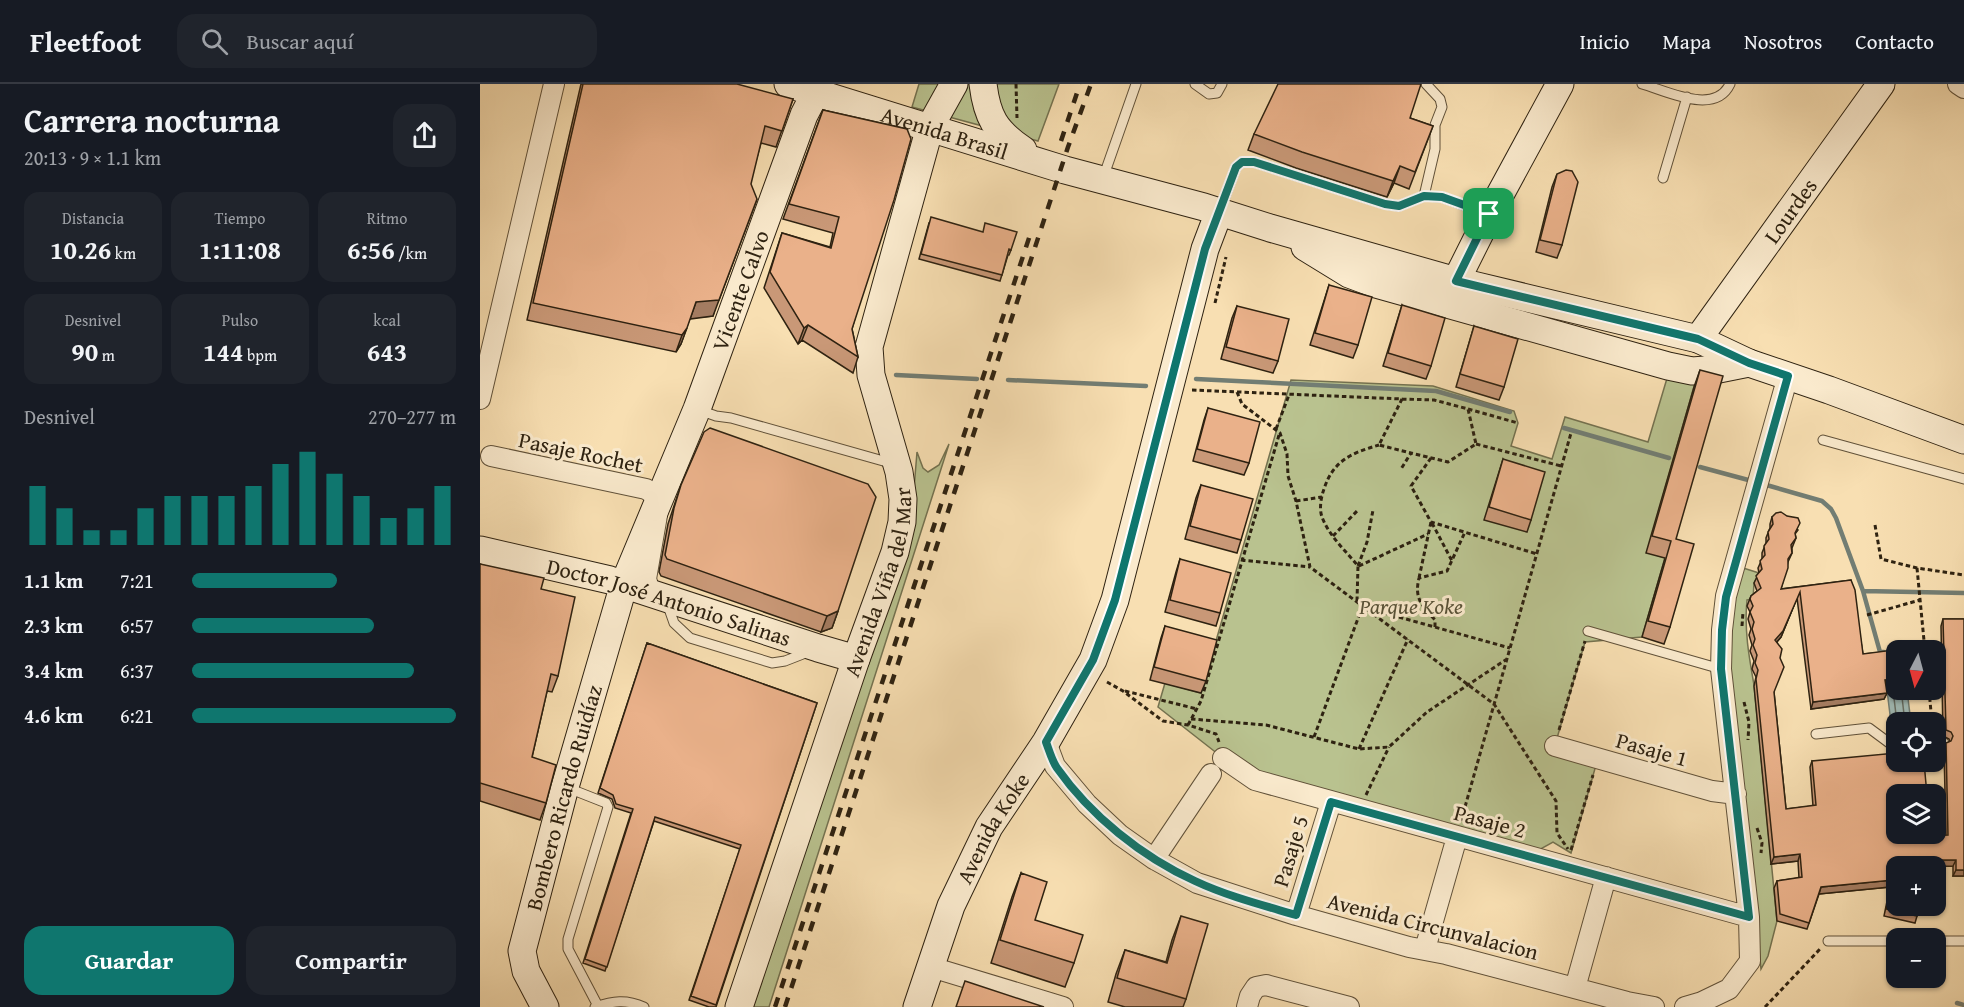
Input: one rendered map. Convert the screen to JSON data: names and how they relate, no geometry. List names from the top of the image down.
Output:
{
  "streets": {
    "street": [
      "Avenida Brasil",
      "Lourdes",
      "Vicente Calvo",
      "Pasaje Rochet",
      "Avenida Viña del Mar",
      "Doctor José Antonio Salinas",
      "Pasaje 1",
      "Bombero Ricardo Ruidíaz",
      "Pasaje 2",
      "Avenida Koke",
      "Pasaje 5",
      "Avenida Circunvalacion"
    ]
  },
  "crossings": [
    ["Avenida Brasil", "Vicente Calvo"],
    ["Avenida Brasil", "Avenida Viña del Mar"],
    ["Vicente Calvo", "Pasaje Rochet"],
    ["Vicente Calvo", "Doctor José Antonio Salinas"],
    ["Vicente Calvo", "Bombero Ricardo Ruidíaz"],
    ["Avenida Viña del Mar", "Doctor José Antonio Salinas"],
    ["Doctor José Antonio Salinas", "Bombero Ricardo Ruidíaz"],
    ["Pasaje 2", "Pasaje 5"],
    ["Avenida Koke", "Avenida Circunvalacion"],
    ["Pasaje 5", "Avenida Circunvalacion"]
  ],
  "parks": ["Parque Koke"],
  "north": "bottom",
  "page": {
    "header": "Fleetfoot",
    "search": "Buscar aquí",
    "nav": [
      "Inicio",
      "Mapa",
      "Nosotros",
      "Contacto"
    ],
    "heading": ["Carrera nocturna", "20:13 · 9 × 1.1 km"],
    "stats": [
      ["Distancia", "10.26 km"],
      ["Tiempo", "1:11:08"],
      ["Ritmo", "6:56 /km"],
      ["Desnivel", "90 m"],
      ["Pulso", "144 bpm"],
      ["kcal", "643"]
    ],
    "chart": ["Desnivel", "270–277 m"],
    "list": [
      {
        "name": "1.1 km",
        "note": "7:21"
      },
      {
        "name": "2.3 km",
        "note": "6:57"
      },
      {
        "name": "3.4 km",
        "note": "6:37"
      },
      {
        "name": "4.6 km",
        "note": "6:21"
      }
    ],
    "map_buttons": ["+", "−"],
    "buttons": ["Guardar", "Compartir"]
  }
}
